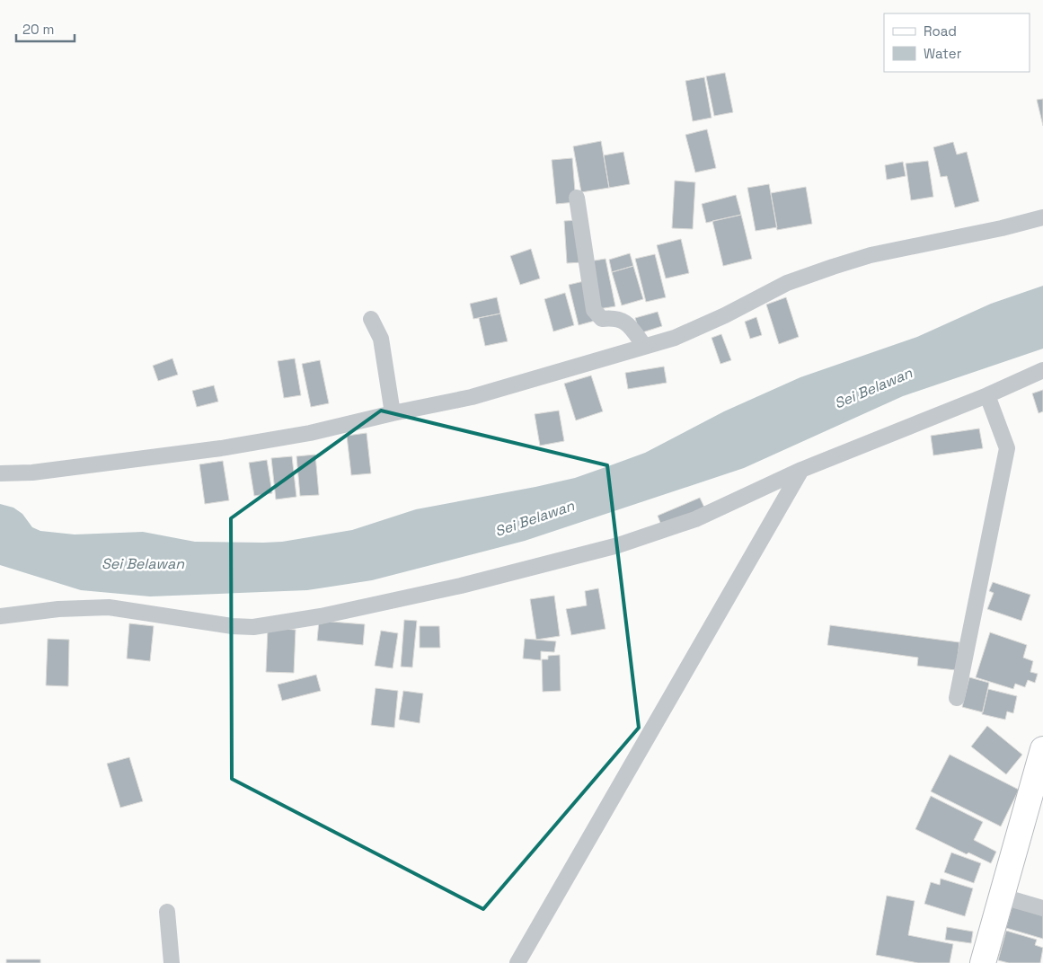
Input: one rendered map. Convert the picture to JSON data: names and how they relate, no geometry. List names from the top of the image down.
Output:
{
  "water": ["Sei Belawan"],
  "legend": ["Road", "Water"],
  "scale_bar": "20 m"
}
